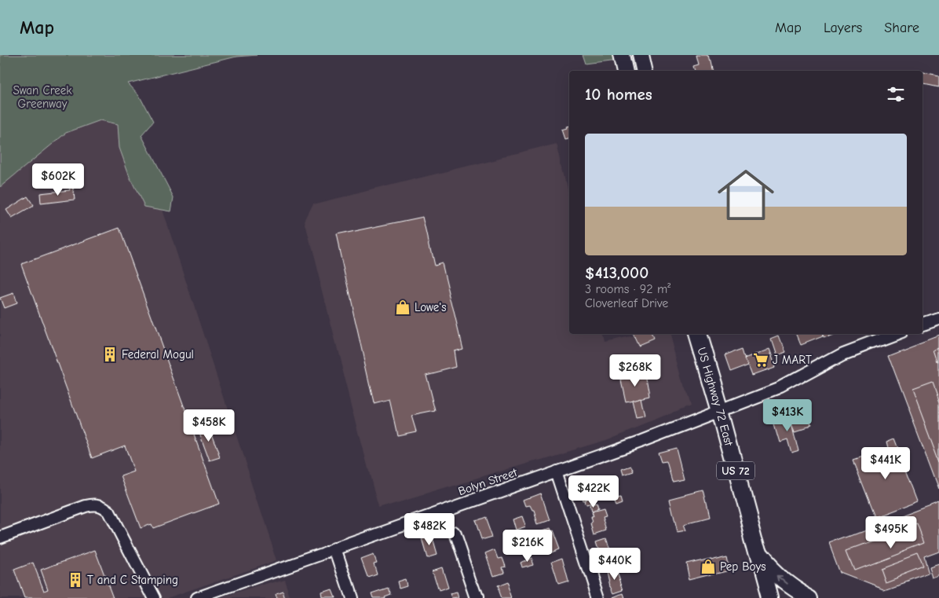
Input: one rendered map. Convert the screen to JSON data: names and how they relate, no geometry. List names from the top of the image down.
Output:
{
  "streets": {
    "highway": ["US Highway 72 East", "US 72"],
    "street": ["Bolyn Street"]
  },
  "crossings": [
    ["US Highway 72 East", "Bolyn Street"]
  ],
  "parks": ["Swan Creek Greenway"],
  "places": {
    "shop": ["Lowe's", "Pep Boys"],
    "building": ["Federal Mogul", "T and C Stamping"],
    "supermarket": ["J MART"]
  },
  "page": {
    "header": "Map",
    "nav": ["Map", "Layers", "Share"],
    "heading": "10 homes",
    "list": [
      {
        "name": "$413,000",
        "note": "3 rooms · 92 m² · Cloverleaf Drive"
      }
    ],
    "price": [
      "$602K",
      "$268K",
      "$413K",
      "$458K",
      "$441K",
      "$422K",
      "$482K",
      "$495K",
      "$216K",
      "$440K"
    ]
  }
}
